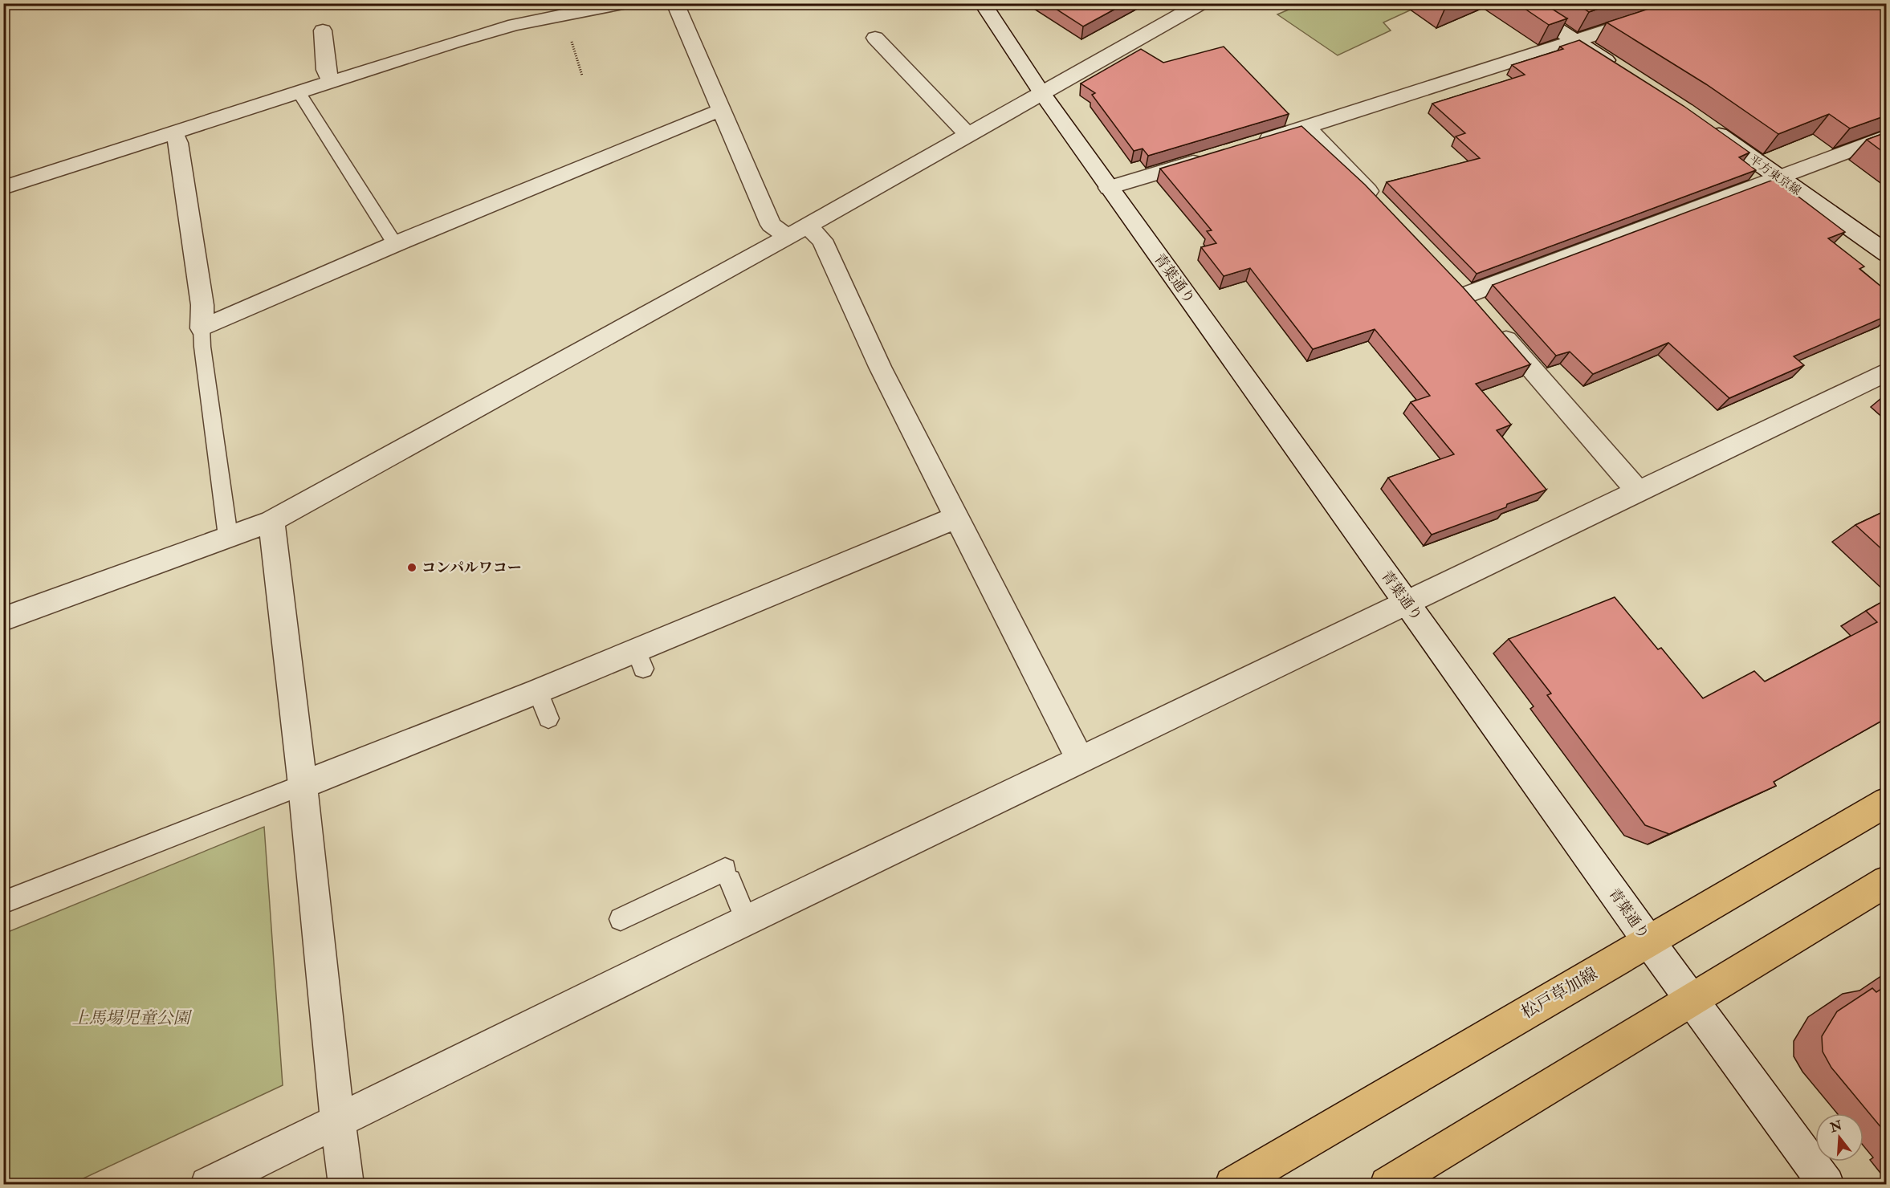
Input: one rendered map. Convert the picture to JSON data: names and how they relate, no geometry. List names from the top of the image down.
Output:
{
  "streets": {
    "main road": ["松戸草加線"],
    "street": ["平方東京線", "青葉通り"]
  },
  "crossings": [
    ["青葉通り", "松戸草加線"]
  ],
  "parks": ["上馬場児童公園"],
  "places": ["コンパルワコー"],
  "north": "top"
}
